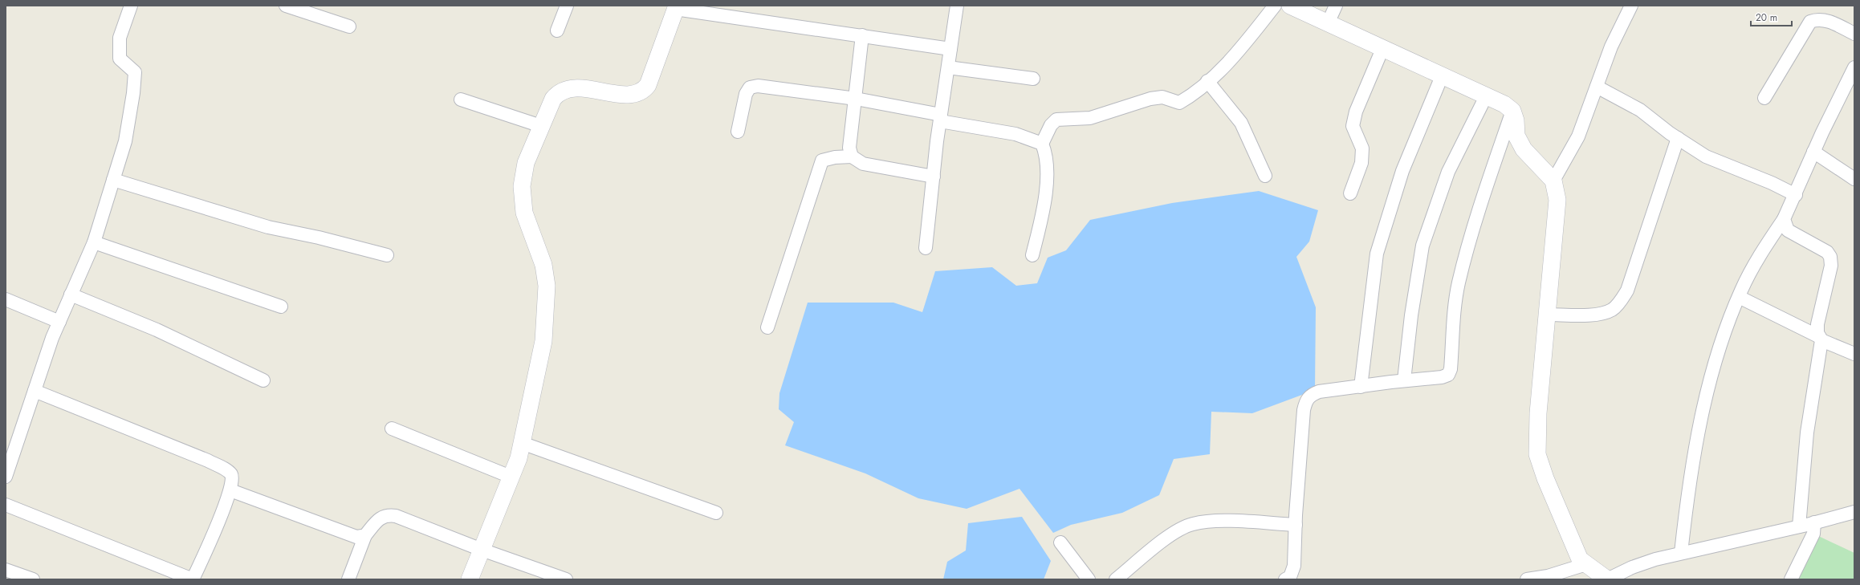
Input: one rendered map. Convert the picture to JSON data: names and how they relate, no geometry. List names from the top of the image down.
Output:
{
  "scale_bar": "20 m"
}
